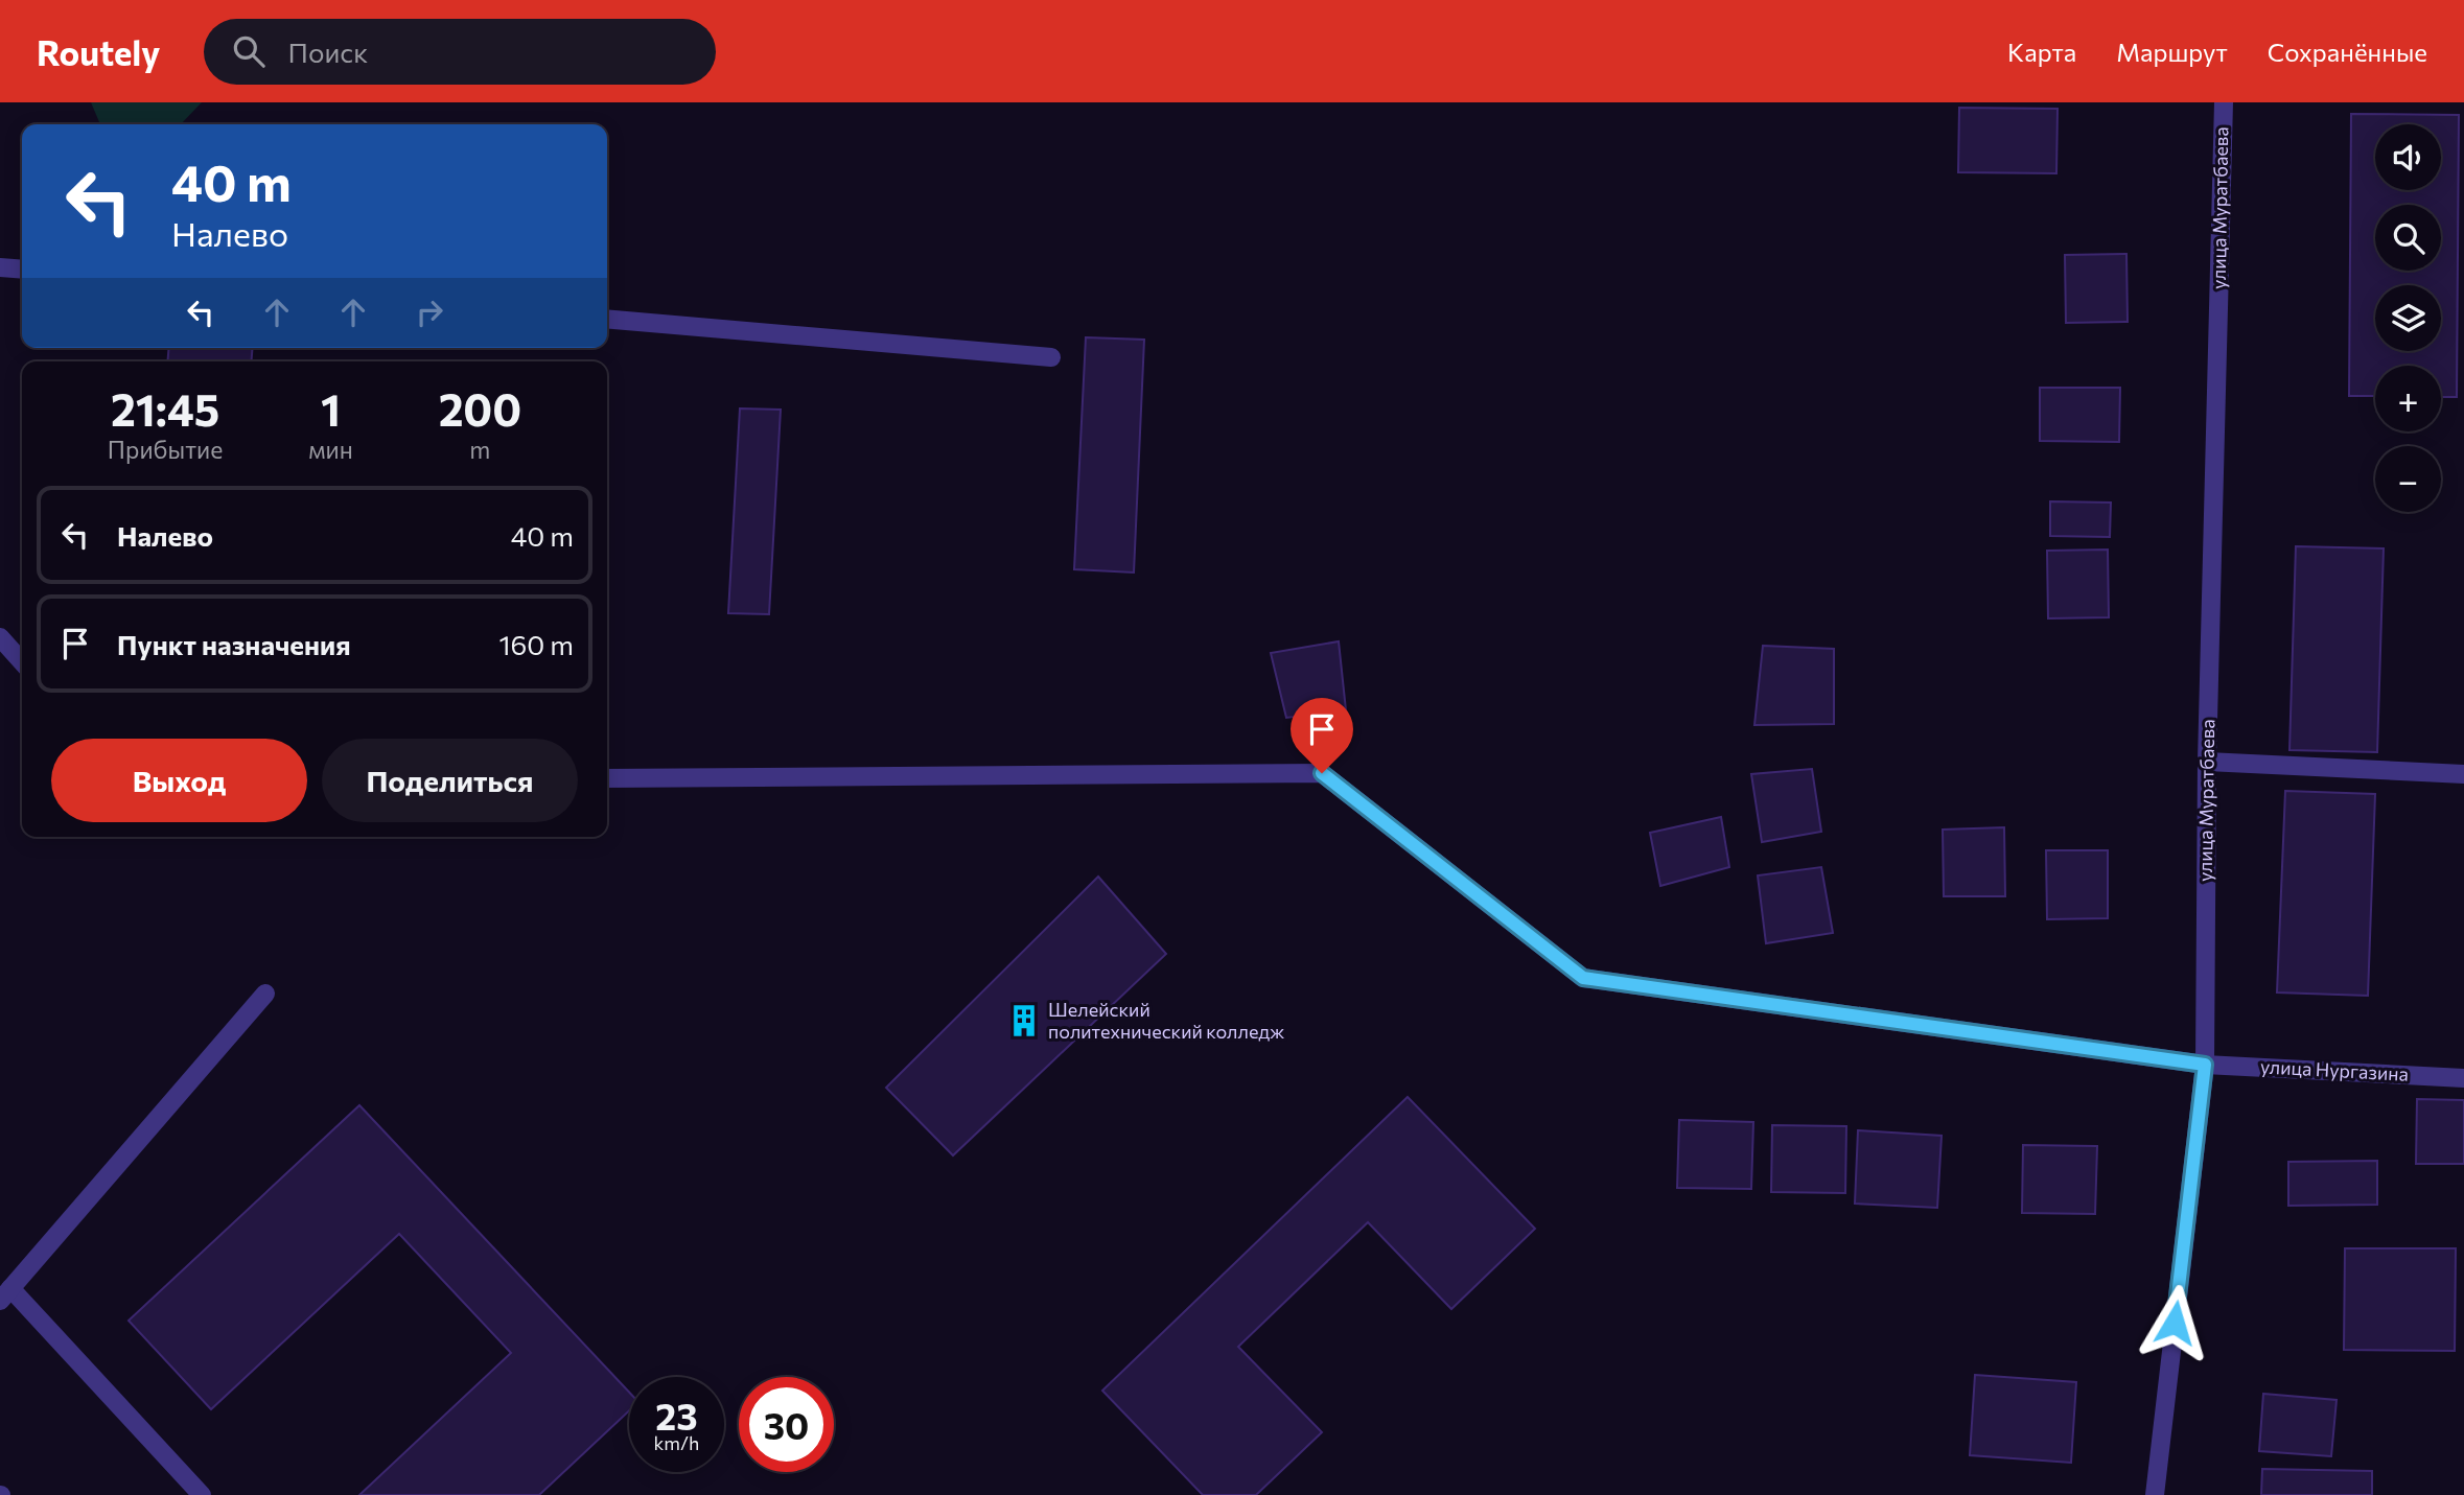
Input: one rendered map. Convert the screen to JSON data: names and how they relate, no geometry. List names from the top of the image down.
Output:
{
  "streets": {
    "street": ["улица Муратбаева", "улица Нургазина"]
  },
  "crossings": [
    ["улица Муратбаева", "улица Нургазина"]
  ],
  "places": {
    "building": ["Шелейский политехнический колледж"]
  },
  "page": {
    "header": "Routely",
    "search": "Поиск",
    "nav": ["Карта", "Маршрут", "Сохранённые"],
    "map_buttons": ["+", "−"],
    "turn": ["40 m", "Налево"],
    "eta": [
      "21:45",
      "Прибытие",
      "1",
      "мин",
      "200",
      "m"
    ],
    "list": [
      {
        "name": "Налево",
        "value": "40 m"
      },
      {
        "name": "Пункт назначения",
        "value": "160 m"
      }
    ],
    "buttons": ["Выход", "Поделиться"],
    "speed": "23 km/h",
    "limit": "30"
  }
}
